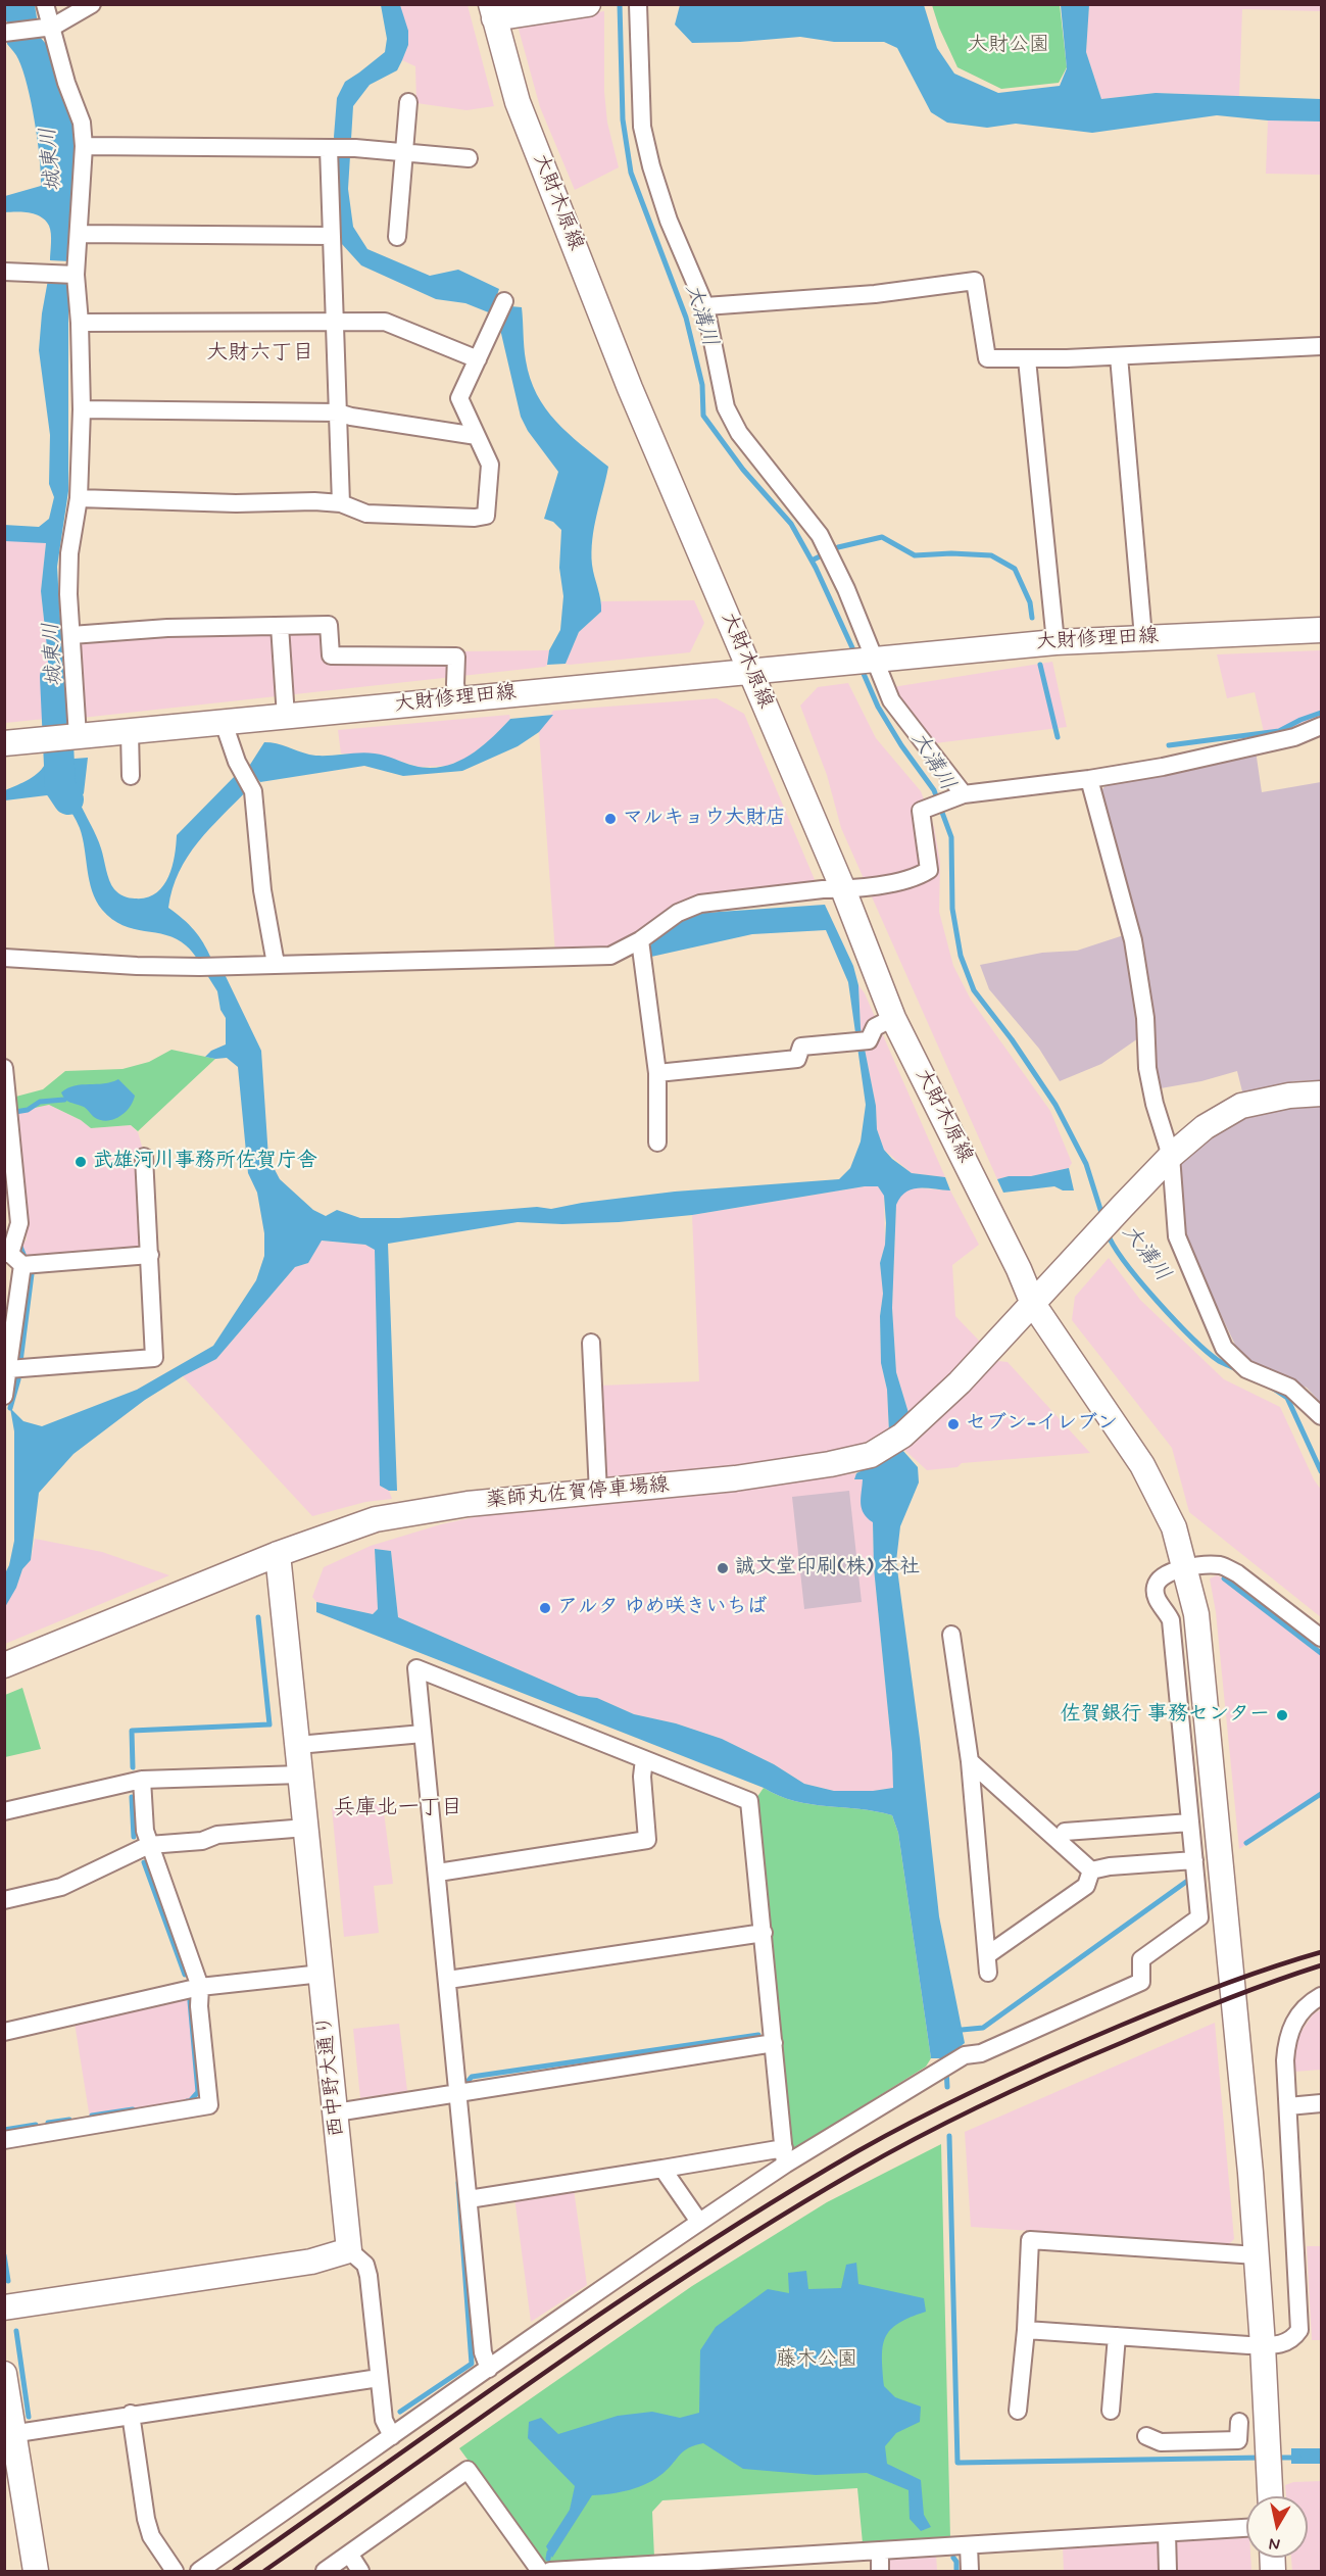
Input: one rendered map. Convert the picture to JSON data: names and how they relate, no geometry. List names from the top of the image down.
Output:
{
  "streets": {
    "street": [
      "大財木原線",
      "大財修理田線",
      "薬師丸佐賀停車場線",
      "西中野大通り"
    ]
  },
  "crossings": [
    ["大財木原線", "大財修理田線"],
    ["大財木原線", "薬師丸佐賀停車場線"],
    ["薬師丸佐賀停車場線", "西中野大通り"]
  ],
  "districts": ["大財六丁目", "兵庫北一丁目"],
  "water": ["城東川", "大溝川"],
  "parks": ["大財公園", "藤木公園"],
  "places": [
    "マルキョウ大財店",
    "武雄河川事務所佐賀庁舎",
    "セブン-イレブン",
    "誠文堂印刷(株) 本社",
    "アルタ ゆめ咲きいちば",
    "佐賀銀行 事務センター"
  ],
  "north": "bottom"
}
